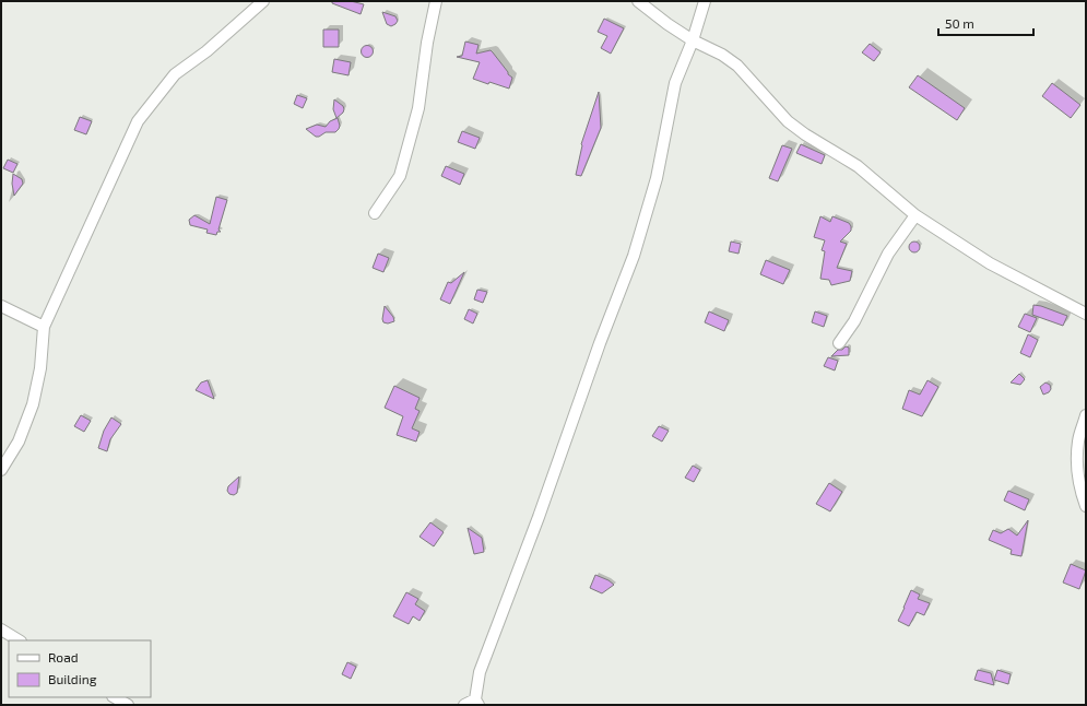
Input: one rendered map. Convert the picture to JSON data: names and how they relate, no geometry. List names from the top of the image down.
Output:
{
  "legend": ["Road", "Building"],
  "scale_bar": "50 m"
}
